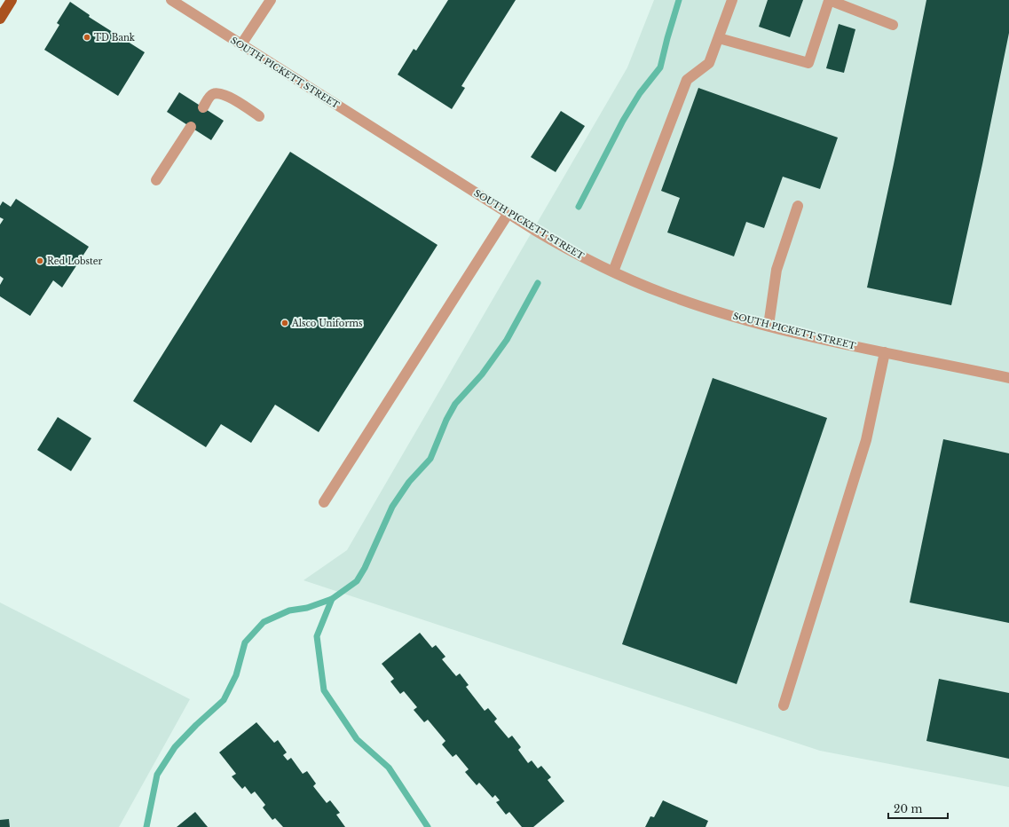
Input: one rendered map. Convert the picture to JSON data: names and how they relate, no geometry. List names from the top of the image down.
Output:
{
  "streets": {
    "street": ["SOUTH PICKETT STREET"]
  },
  "places": ["TD Bank", "Red Lobster", "Alsco Uniforms"],
  "scale_bar": "20 m"
}
